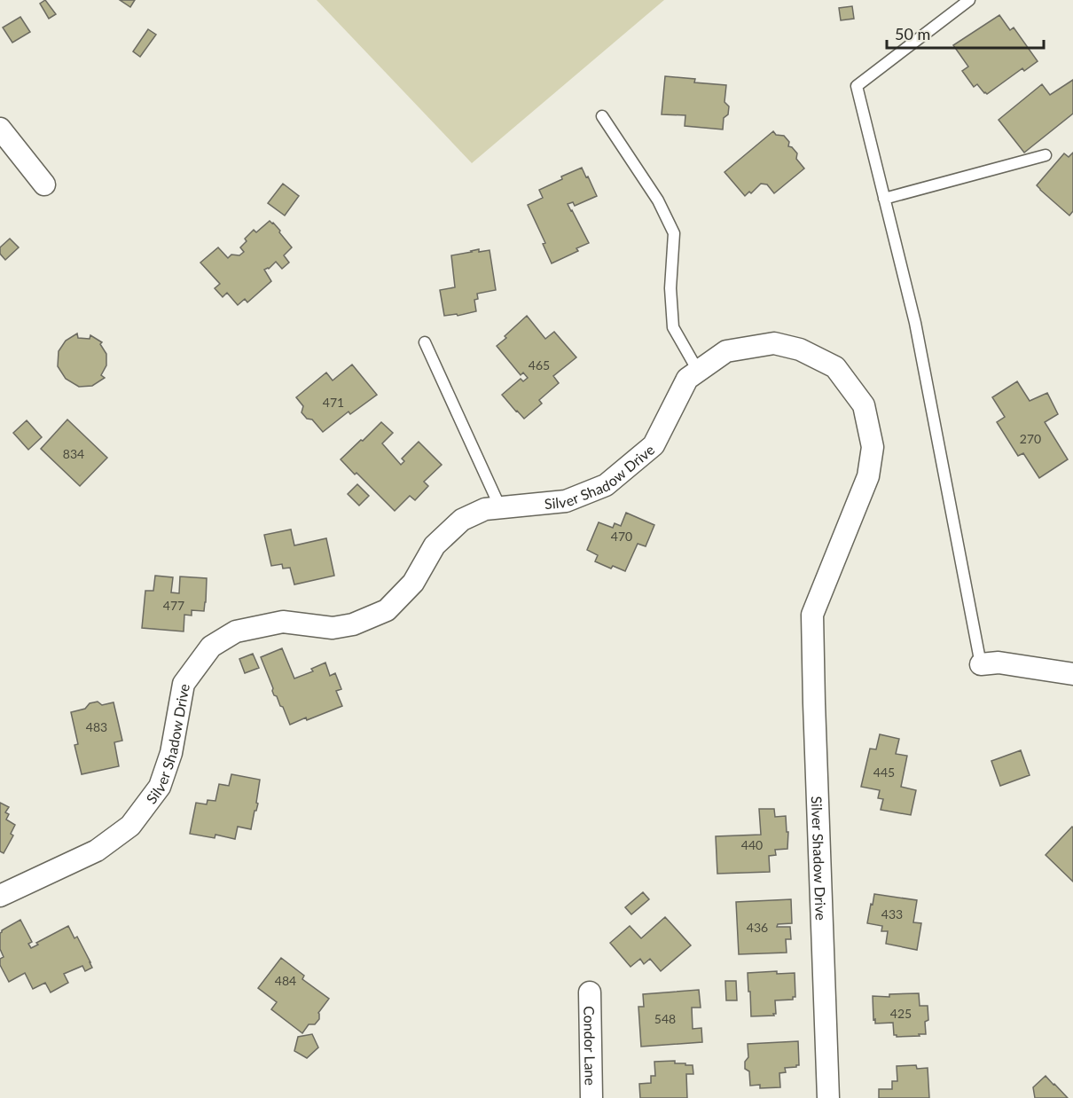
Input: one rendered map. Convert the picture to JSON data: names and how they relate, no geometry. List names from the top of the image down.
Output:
{
  "streets": {
    "street": ["Silver Shadow Drive", "Condor Lane"]
  },
  "house_numbers": [
    "465",
    "471",
    "270",
    "834",
    "470",
    "477",
    "483",
    "445",
    "440",
    "433",
    "436",
    "484",
    "425",
    "548"
  ],
  "scale_bar": "50 m"
}
